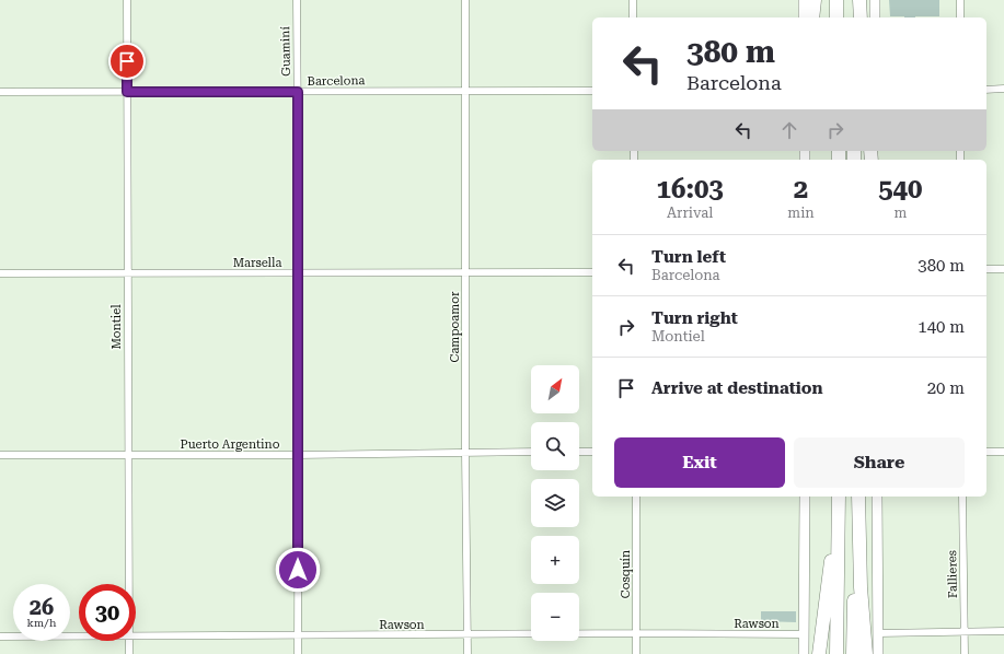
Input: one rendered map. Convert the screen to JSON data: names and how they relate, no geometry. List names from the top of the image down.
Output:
{
  "streets": {
    "street": [
      "Guaminí",
      "Barcelona",
      "Marsella",
      "Montiel",
      "Campoamor",
      "Puerto Argentino",
      "Cosquín",
      "Fallieres",
      "Rawson"
    ]
  },
  "crossings": [
    ["Guaminí", "Barcelona"],
    ["Guaminí", "Marsella"],
    ["Guaminí", "Puerto Argentino"],
    ["Guaminí", "Rawson"],
    ["Barcelona", "Montiel"],
    ["Barcelona", "Campoamor"],
    ["Marsella", "Montiel"],
    ["Marsella", "Campoamor"],
    ["Montiel", "Puerto Argentino"],
    ["Campoamor", "Puerto Argentino"],
    ["Campoamor", "Rawson"],
    ["Cosquín", "Rawson"]
  ],
  "north": "top right",
  "page": {
    "turn": ["380 m", "Barcelona"],
    "eta": [
      "16:03",
      "Arrival",
      "2",
      "min",
      "540",
      "m"
    ],
    "list": [
      {
        "name": "Turn left",
        "note": "Barcelona",
        "value": "380 m"
      },
      {
        "name": "Turn right",
        "note": "Montiel",
        "value": "140 m"
      },
      {
        "name": "Arrive at destination",
        "value": "20 m"
      }
    ],
    "map_buttons": ["+", "−"],
    "buttons": ["Exit", "Share"],
    "speed": "26 km/h",
    "limit": "30"
  }
}
